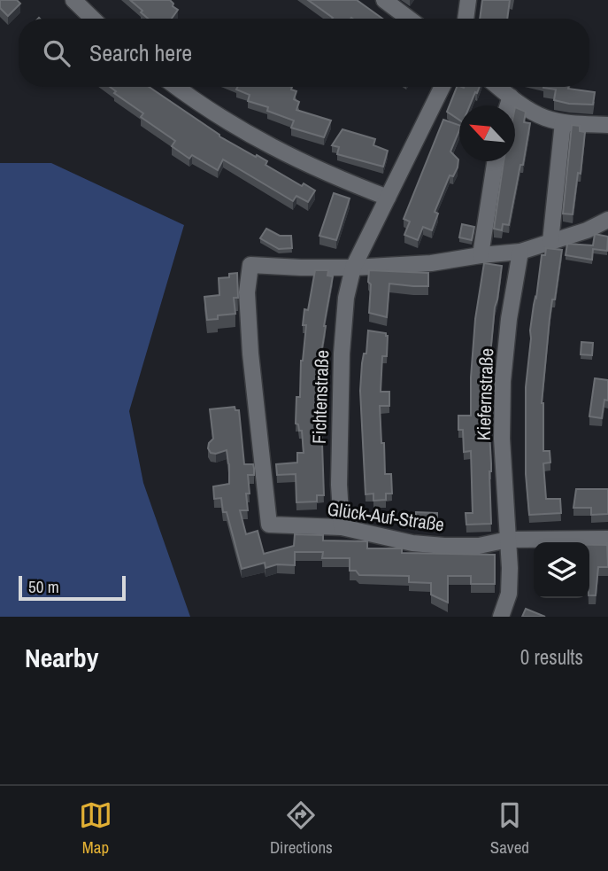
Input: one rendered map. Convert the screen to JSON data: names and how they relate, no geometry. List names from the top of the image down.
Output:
{
  "streets": {
    "street": ["Kiefernstraße", "Fichtenstraße", "Glück-Auf-Straße"]
  },
  "crossings": [
    ["Kiefernstraße", "Glück-Auf-Straße"],
    ["Fichtenstraße", "Glück-Auf-Straße"]
  ],
  "scale_bar": "50 m",
  "north": "top left",
  "page": {
    "search": "Search here",
    "scale": "50 m",
    "heading": ["Nearby", "0 results"],
    "nav": ["Map", "Directions", "Saved"]
  }
}
